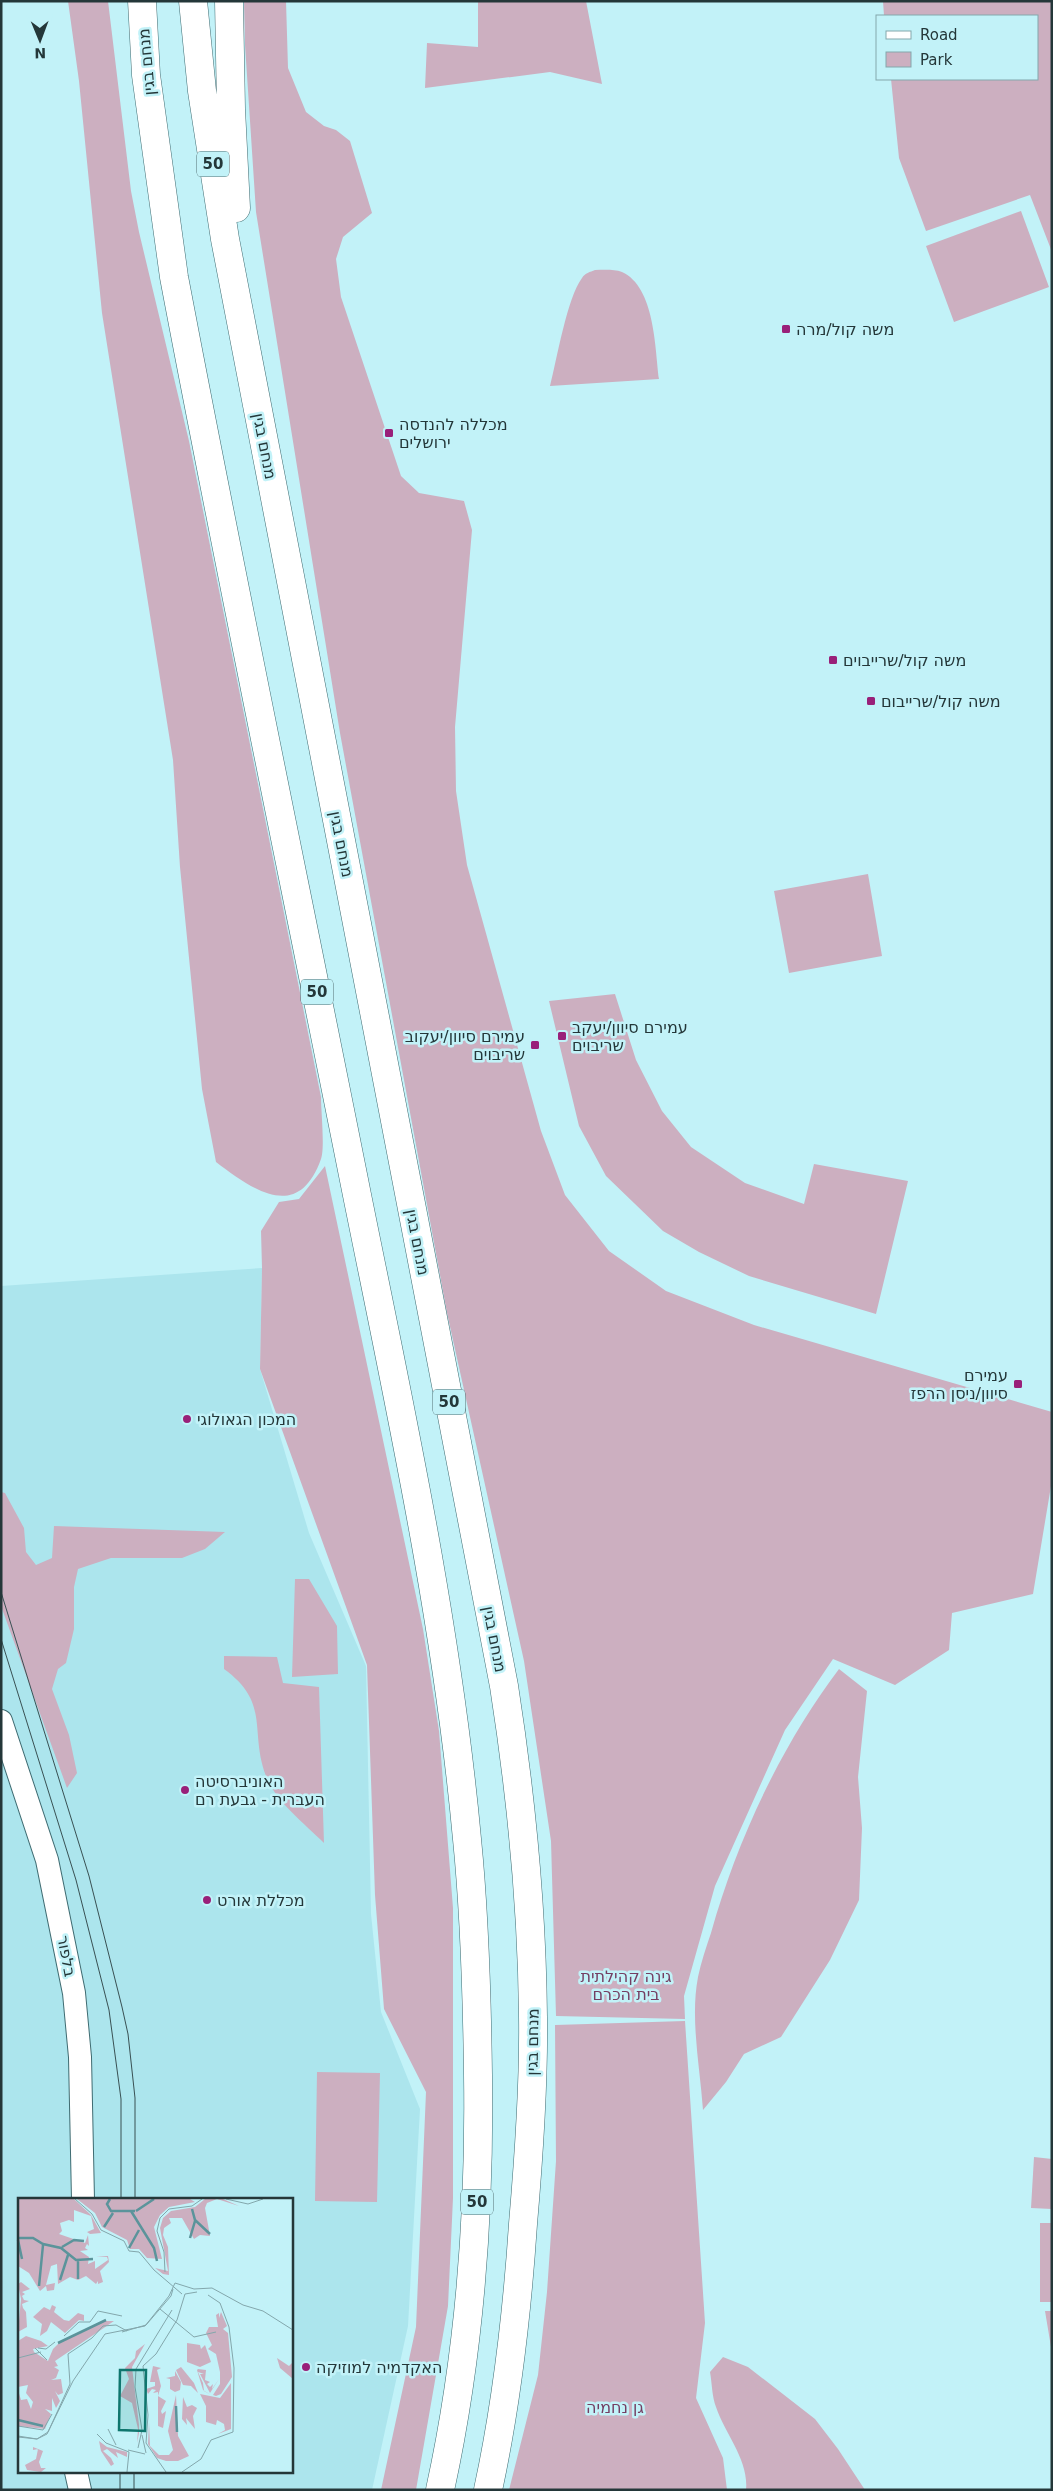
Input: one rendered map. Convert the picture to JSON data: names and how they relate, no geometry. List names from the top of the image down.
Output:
{
  "streets": {
    "highway": ["מנחם בגין", "50"],
    "street": ["בלפור"]
  },
  "parks": ["גינה קהילתית בית הכרם", "גן נחמיה"],
  "places": {
    "transit": [
      "משה קול/מרה",
      "מכללה להנדסה ירושלים",
      "משה קול/שרייבוים",
      "משה קול/שרייבום",
      "עמירם סיוון/יעקב שריבוים",
      "עמירם סיוון/יעקוב שריבוים",
      "עמירם סיוון/ניסן הרפז"
    ],
    "other": [
      "המכון הגאולוגי",
      "האוניברסיטה העברית - גבעת רם",
      "מכללת אורט",
      "האקדמיה למוזיקה"
    ]
  },
  "legend": ["Road", "Park"],
  "north": "bottom"
}
